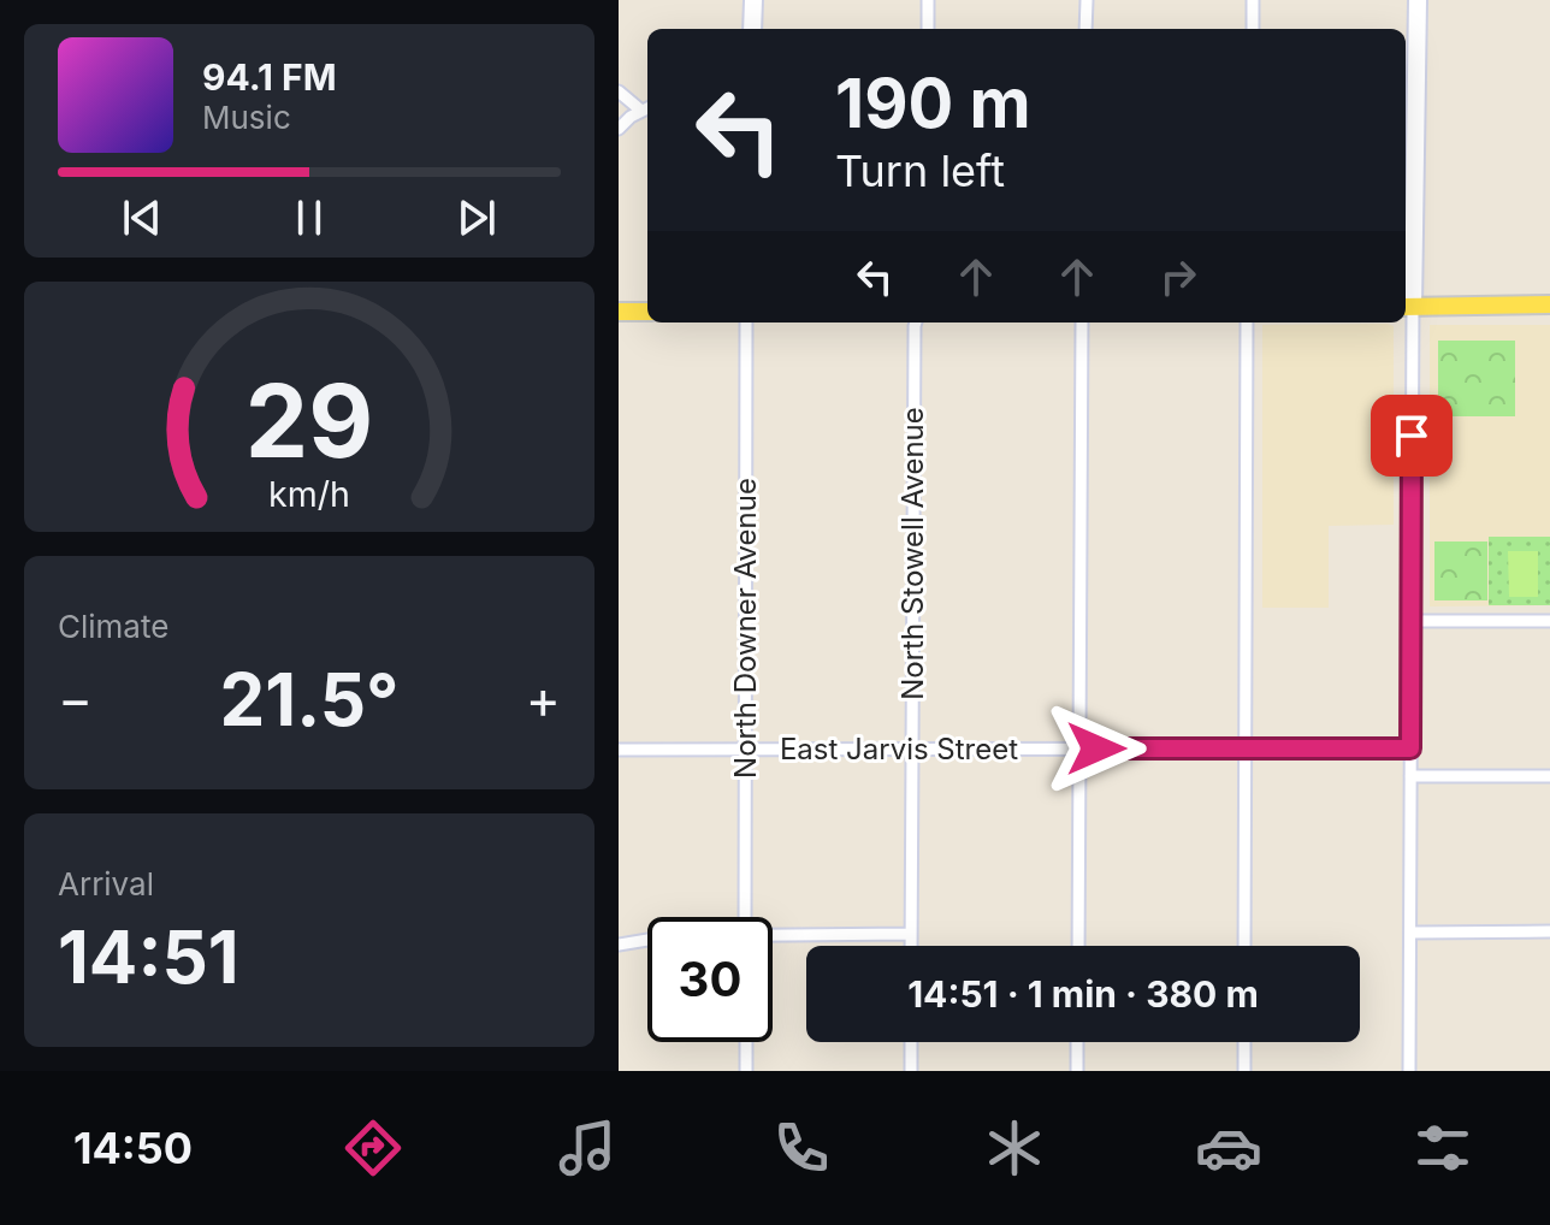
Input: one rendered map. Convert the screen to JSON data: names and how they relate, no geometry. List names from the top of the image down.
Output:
{
  "streets": {
    "street": ["North Stowell Avenue", "North Downer Avenue", "East Jarvis Street"]
  },
  "crossings": [
    ["North Stowell Avenue", "East Jarvis Street"],
    ["North Downer Avenue", "East Jarvis Street"]
  ],
  "page": {
    "turn": ["190 m", "Turn left"],
    "song": ["94.1 FM", "Music"],
    "tile": [
      "Climate",
      ["Arrival", "14:51"]
    ],
    "heat": ["−", "21.5°", "+"],
    "limit": "30",
    "trip": "14:51 · 1 min · 380 m",
    "tabs": "14:50",
    "gauge": ["29", "km/h"]
  }
}
